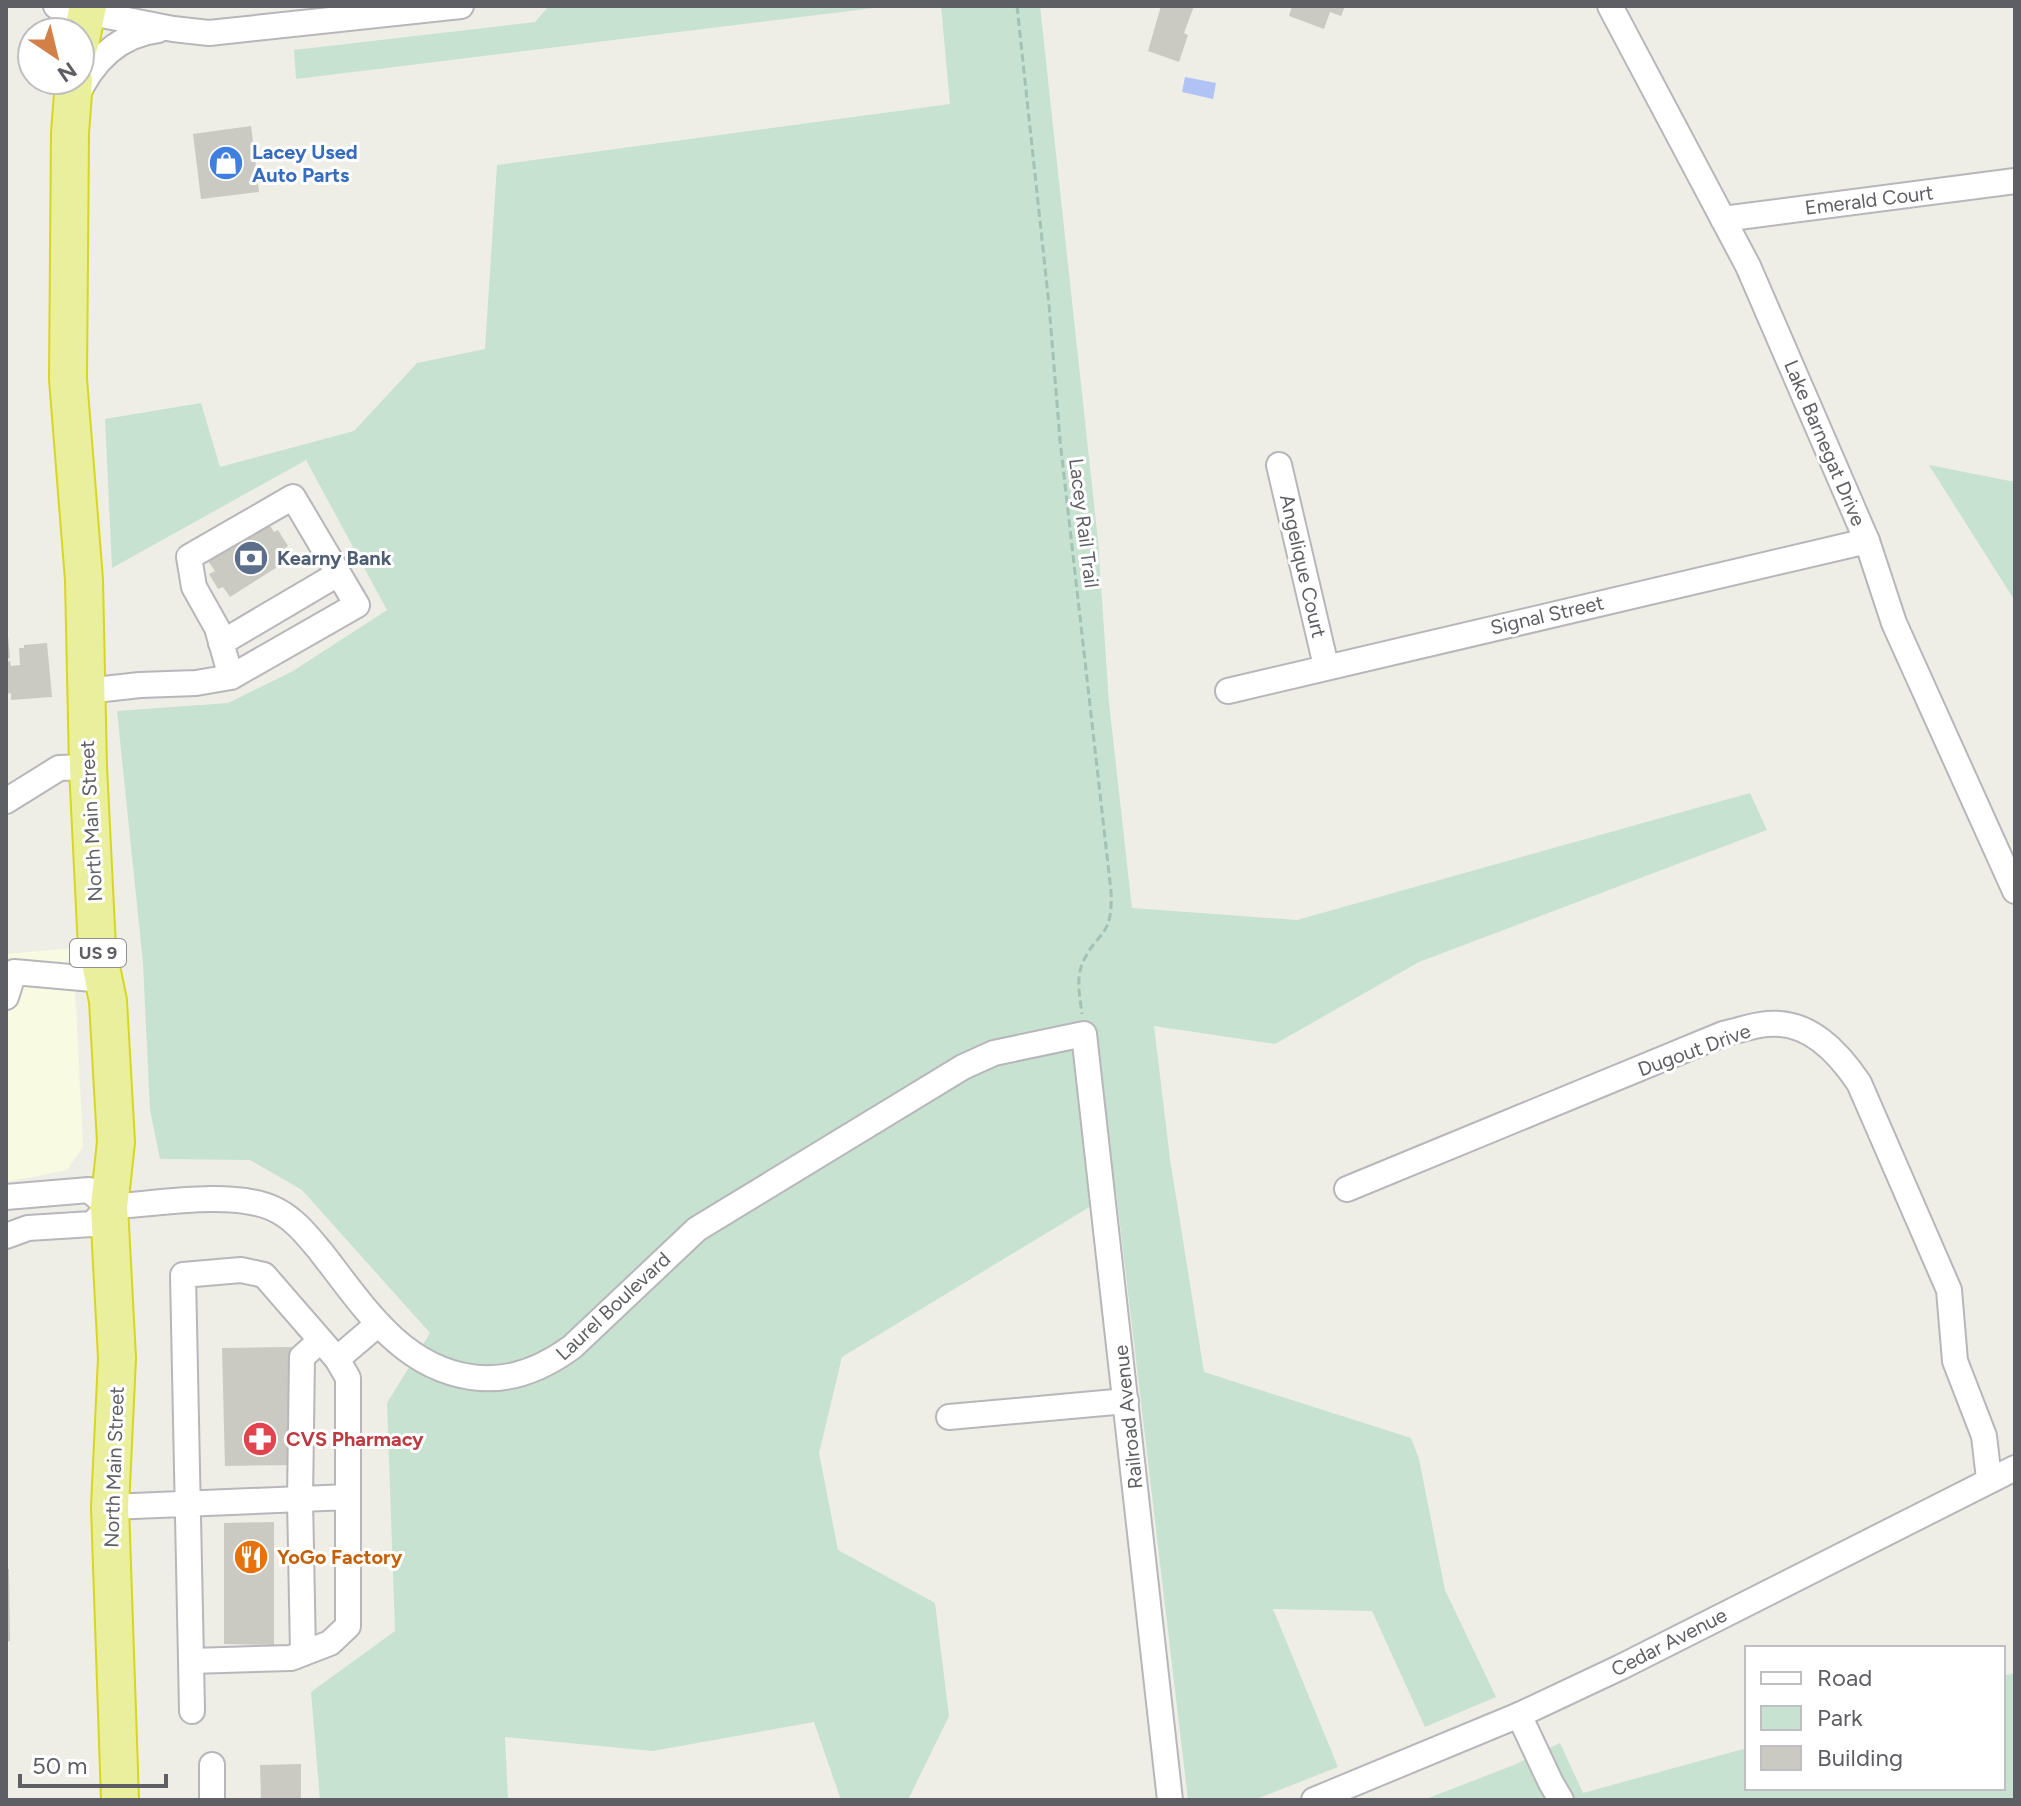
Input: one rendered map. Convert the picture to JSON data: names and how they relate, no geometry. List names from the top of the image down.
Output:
{
  "streets": {
    "highway": ["North Main Street", "US 9"],
    "street": [
      "Emerald Court",
      "Lake Barnegat Drive",
      "Angelique Court",
      "Signal Street",
      "Dugout Drive",
      "Laurel Boulevard",
      "Railroad Avenue",
      "Cedar Avenue"
    ],
    "path": ["Lacey Rail Trail"]
  },
  "crossings": [
    ["Emerald Court", "Lake Barnegat Drive"],
    ["Lake Barnegat Drive", "Signal Street"],
    ["Lacey Rail Trail", "Laurel Boulevard"],
    ["Lacey Rail Trail", "Railroad Avenue"],
    ["Angelique Court", "Signal Street"],
    ["North Main Street", "Laurel Boulevard"],
    ["Dugout Drive", "Cedar Avenue"],
    ["Laurel Boulevard", "Railroad Avenue"]
  ],
  "places": {
    "shop": ["Lacey Used Auto Parts"],
    "bank": ["Kearny Bank"],
    "pharmacy": ["CVS Pharmacy"],
    "restaurant": ["YoGo Factory"]
  },
  "legend": ["Road", "Park", "Building"],
  "scale_bar": "50 m",
  "north": "bottom right"
}
